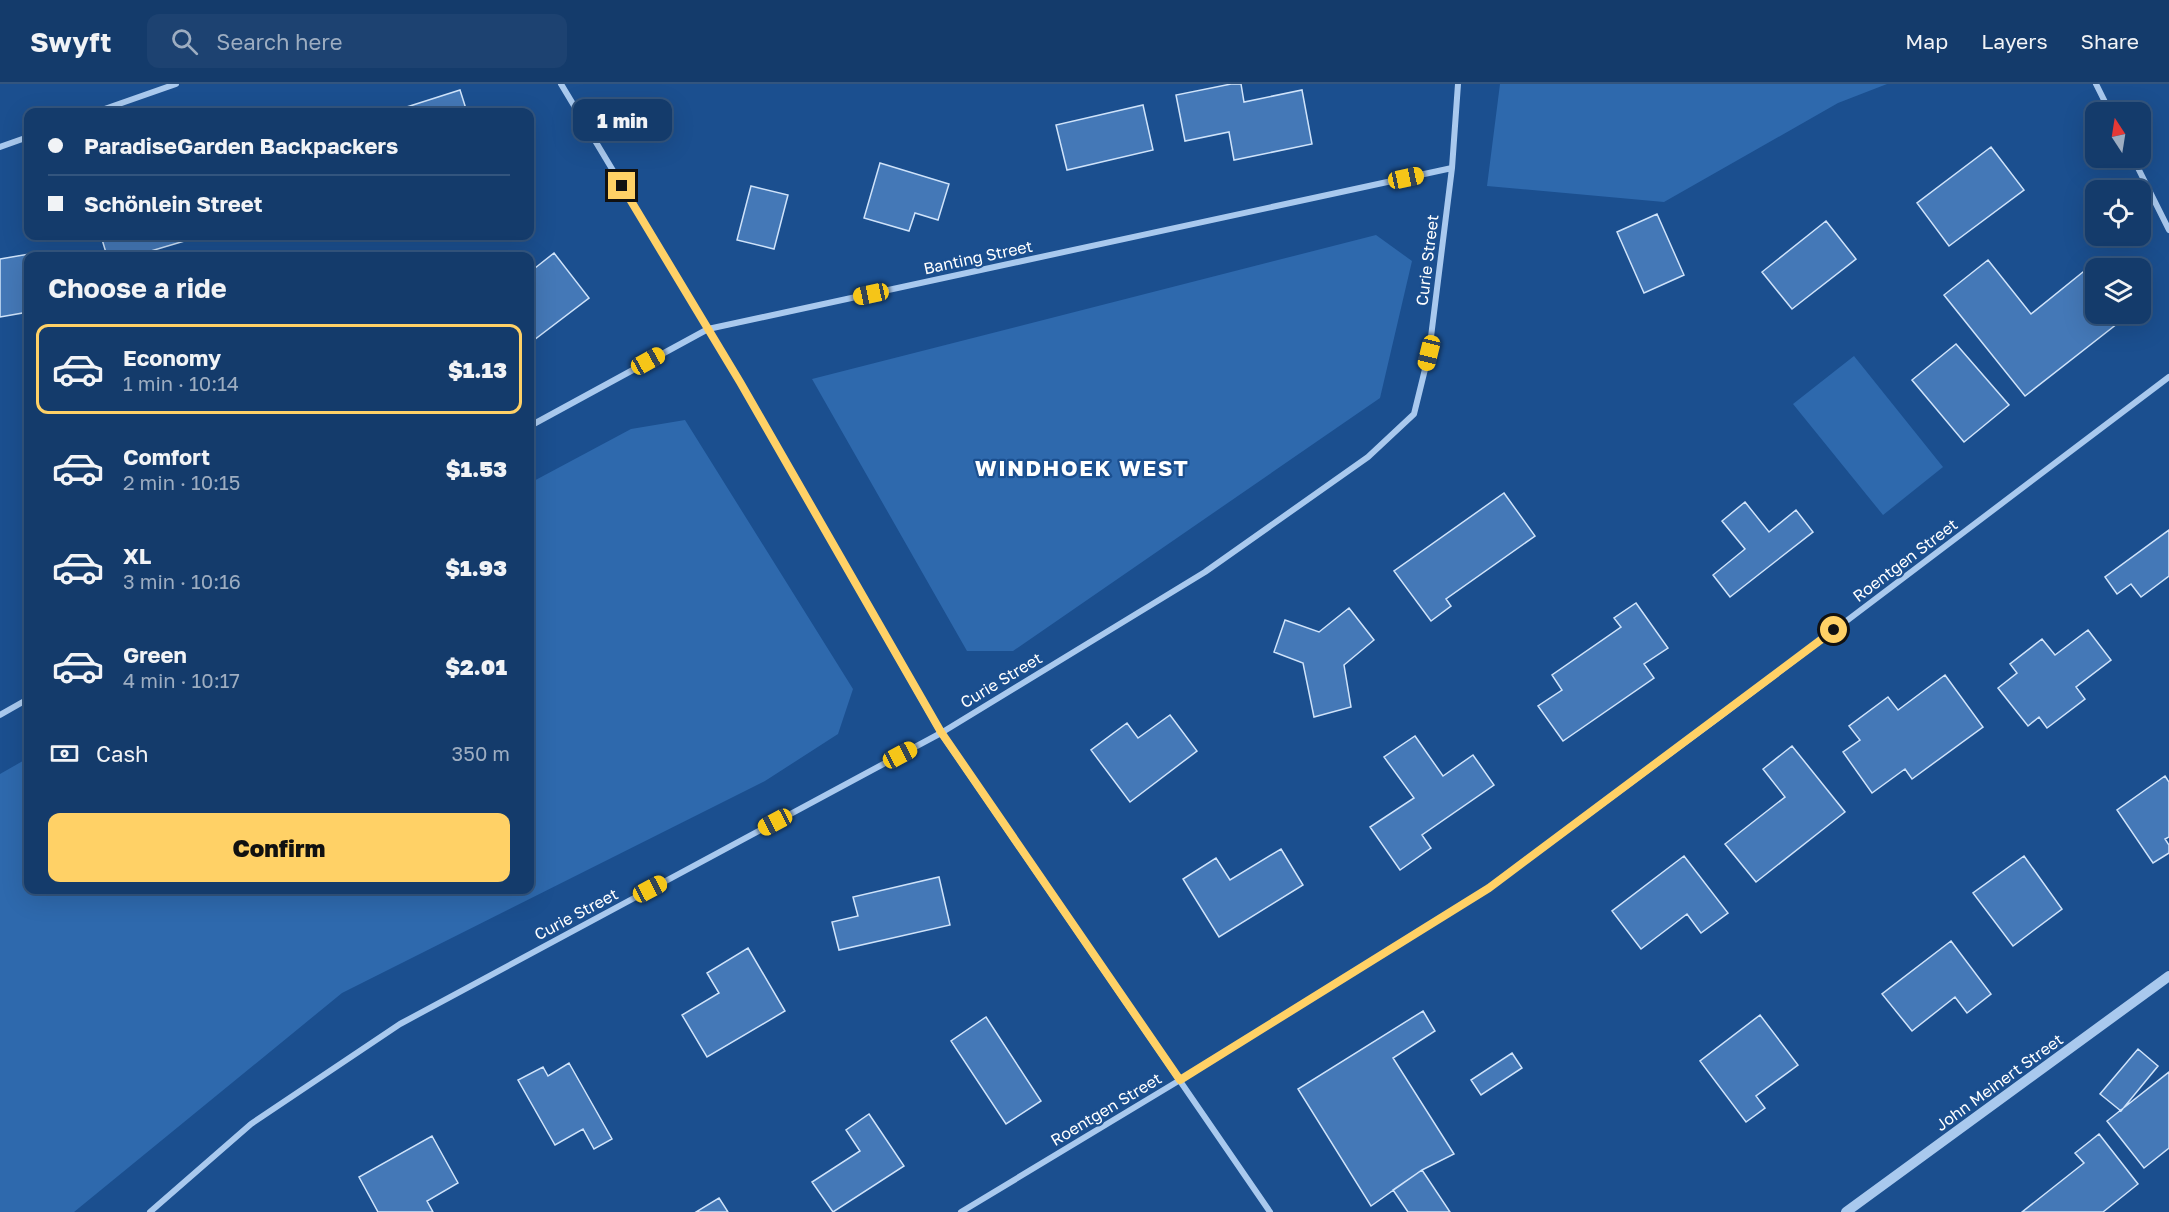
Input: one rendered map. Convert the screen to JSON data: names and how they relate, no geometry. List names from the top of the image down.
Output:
{
  "streets": {
    "street": [
      "Banting Street",
      "Curie Street",
      "Roentgen Street",
      "John Meinert Street"
    ]
  },
  "crossings": [
    ["Banting Street", "Curie Street"]
  ],
  "districts": ["WINDHOEK WEST"],
  "north": "top",
  "page": {
    "header": "Swyft",
    "search": "Search here",
    "nav": ["Map", "Layers", "Share"],
    "bubble": "1 min",
    "banner": ["ParadiseGarden Backpackers", "Schönlein Street"],
    "heading": "Choose a ride",
    "list": [
      {
        "name": "Economy",
        "note": "1 min · 10:14",
        "value": "$1.13"
      },
      {
        "name": "Comfort",
        "note": "2 min · 10:15",
        "value": "$1.53"
      },
      {
        "name": "XL",
        "note": "3 min · 10:16",
        "value": "$1.93"
      },
      {
        "name": "Green",
        "note": "4 min · 10:17",
        "value": "$2.01"
      }
    ],
    "pay": ["Cash", "350 m"],
    "buttons": "Confirm"
  }
}
